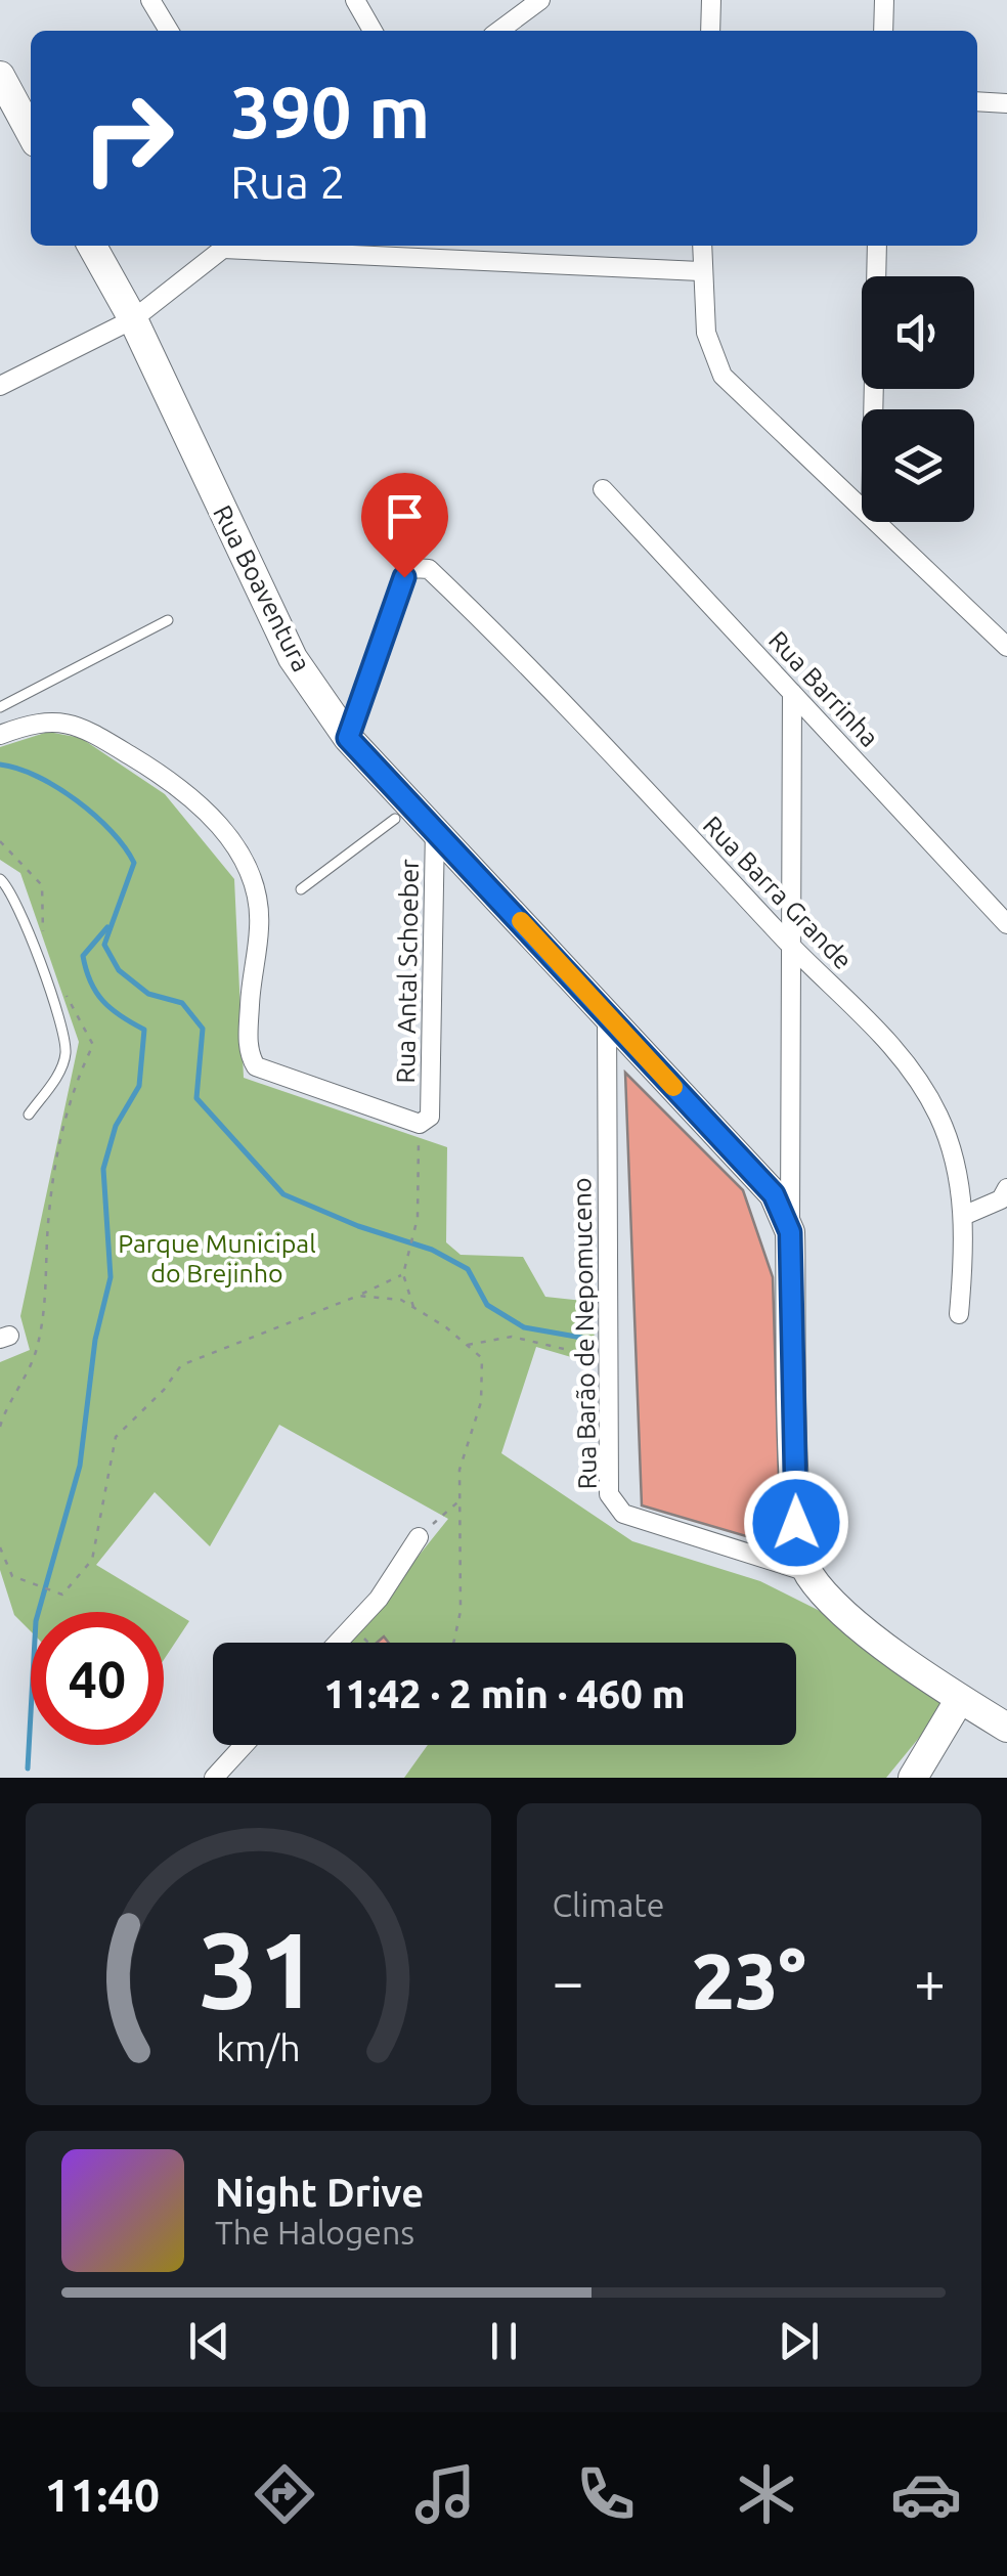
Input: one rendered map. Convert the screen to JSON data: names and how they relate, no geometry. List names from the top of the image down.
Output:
{
  "streets": {
    "street": [
      "Rua Boaventura",
      "Rua Barrinha",
      "Rua Barra Grande",
      "Rua Antal Schoeber",
      "Rua Barão de Nepomuceno"
    ]
  },
  "crossings": [
    ["Rua Boaventura", "Rua Barra Grande"],
    ["Rua Boaventura", "Rua Antal Schoeber"],
    ["Rua Boaventura", "Rua Barão de Nepomuceno"]
  ],
  "parks": ["Parque Municipal do Brejinho"],
  "page": {
    "turn": ["390 m", "Rua 2"],
    "limit": "40",
    "trip": "11:42 · 2 min · 460 m",
    "tile": "Climate",
    "heat": ["−", "23°", "+"],
    "song": ["Night Drive", "The Halogens"],
    "tabs": "11:40",
    "gauge": ["31", "km/h"]
  }
}
